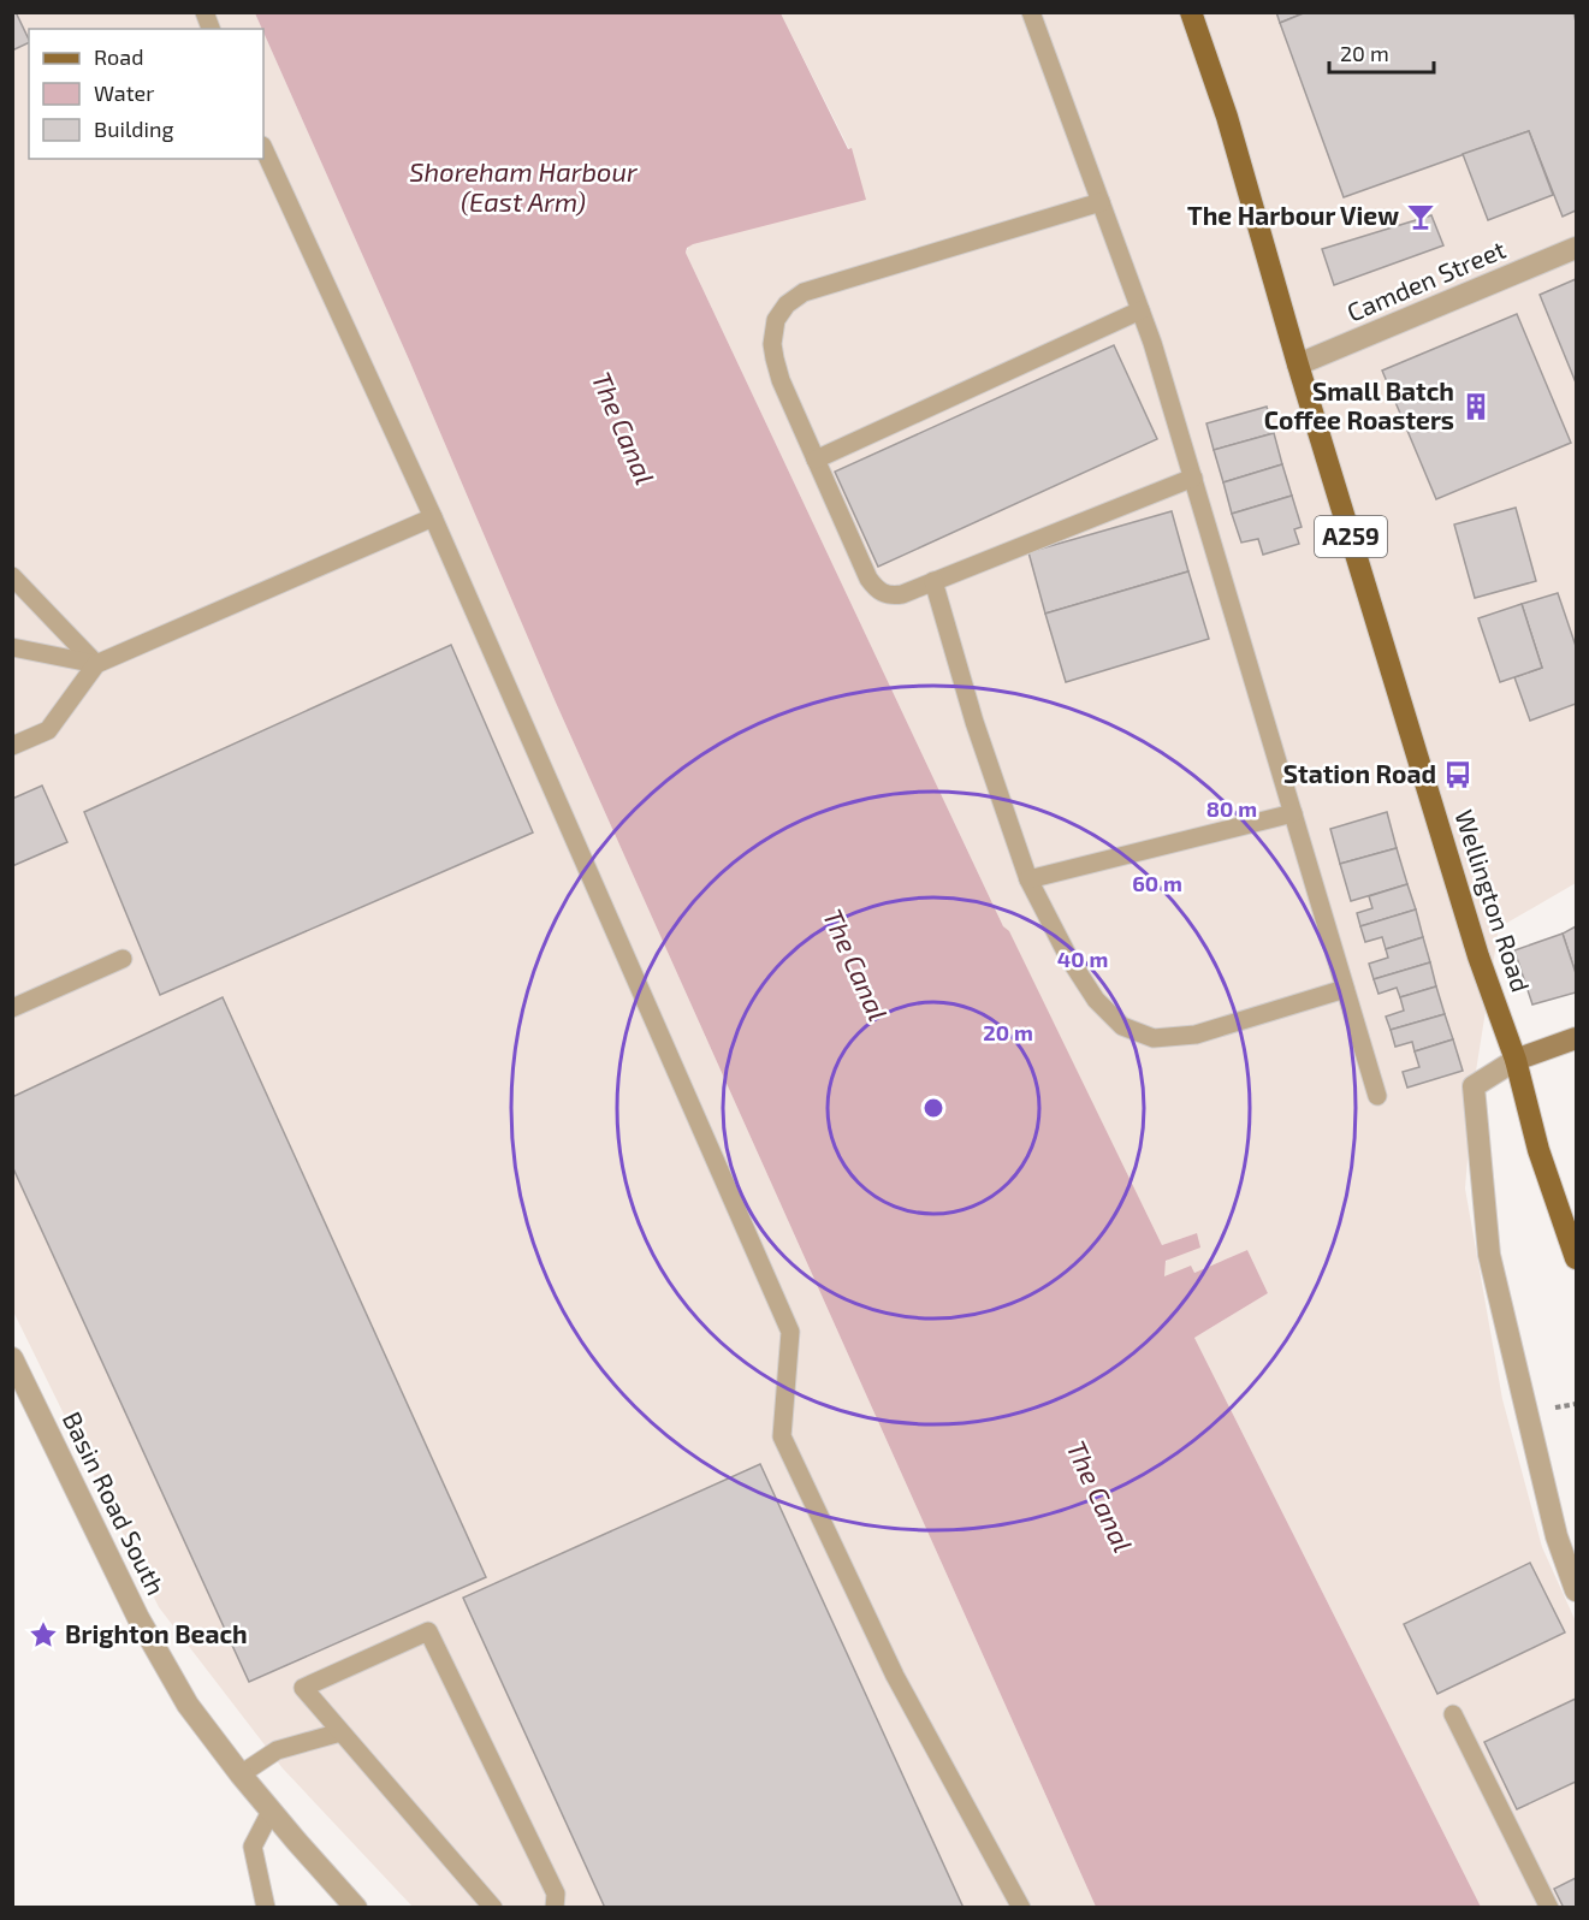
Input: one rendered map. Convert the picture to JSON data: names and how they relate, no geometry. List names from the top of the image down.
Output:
{
  "streets": {
    "main road": ["A259", "Wellington Road"],
    "street": ["Camden Street", "Basin Road South"]
  },
  "crossings": [
    ["Camden Street", "Wellington Road"],
    ["A259", "Wellington Road"]
  ],
  "water": ["Shoreham Harbour (East Arm)", "The Canal"],
  "places": {
    "bar": ["The Harbour View"],
    "building": ["Small Batch Coffee Roasters"],
    "bus stop": ["Station Road"],
    "place": ["Brighton Beach"]
  },
  "legend": ["Road", "Water", "Building"],
  "scale_bar": "20 m",
  "rings": [
    "80 m",
    "60 m",
    "40 m",
    "20 m"
  ]
}
